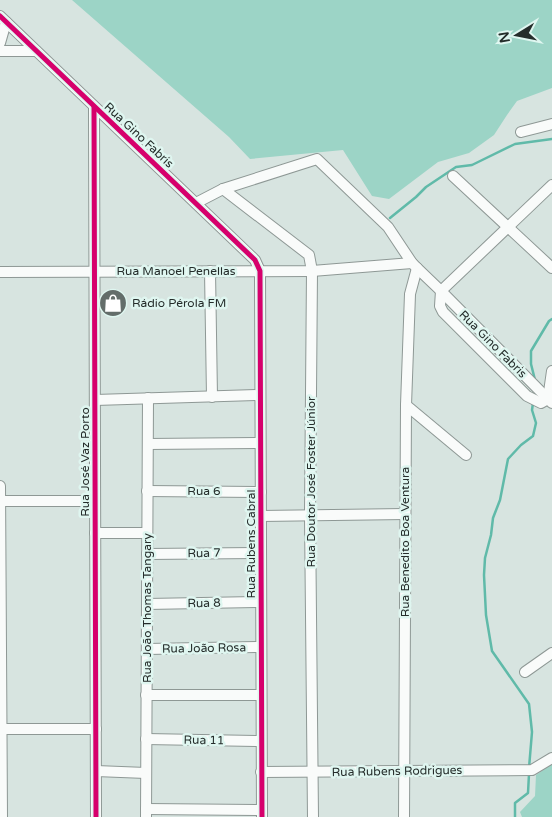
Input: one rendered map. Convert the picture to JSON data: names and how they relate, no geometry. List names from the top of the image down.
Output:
{
  "streets": {
    "street": [
      "Rua Gino Fabris",
      "Rua Manoel Penellas",
      "Rua José Vaz Porto",
      "Rua Doutor José Foster Júnior",
      "Rua 6",
      "Rua Benedito Boa Ventura",
      "Rua Rubens Cabral",
      "Rua 7",
      "Rua 8",
      "Rua João Thomas Tangary",
      "Rua João Rosa",
      "Rua 11",
      "Rua Rubens Rodrigues"
    ]
  },
  "crossings": [
    ["Rua Gino Fabris", "Rua Manoel Penellas"],
    ["Rua Gino Fabris", "Rua José Vaz Porto"],
    ["Rua Gino Fabris", "Rua Doutor José Foster Júnior"],
    ["Rua Gino Fabris", "Rua Benedito Boa Ventura"],
    ["Rua Gino Fabris", "Rua Rubens Cabral"],
    ["Rua Manoel Penellas", "Rua José Vaz Porto"],
    ["Rua Manoel Penellas", "Rua Doutor José Foster Júnior"],
    ["Rua Manoel Penellas", "Rua Benedito Boa Ventura"],
    ["Rua Manoel Penellas", "Rua Rubens Cabral"],
    ["Rua Doutor José Foster Júnior", "Rua Rubens Rodrigues"],
    ["Rua 6", "Rua Rubens Cabral"],
    ["Rua 6", "Rua João Thomas Tangary"],
    ["Rua Benedito Boa Ventura", "Rua Rubens Rodrigues"],
    ["Rua Rubens Cabral", "Rua 7"],
    ["Rua Rubens Cabral", "Rua 8"],
    ["Rua Rubens Cabral", "Rua João Rosa"],
    ["Rua Rubens Cabral", "Rua 11"],
    ["Rua Rubens Cabral", "Rua Rubens Rodrigues"],
    ["Rua 7", "Rua João Thomas Tangary"],
    ["Rua 8", "Rua João Thomas Tangary"],
    ["Rua João Thomas Tangary", "Rua João Rosa"],
    ["Rua João Thomas Tangary", "Rua 11"]
  ],
  "places": {
    "shop": ["Rádio Pérola FM"]
  },
  "north": "left"
}
